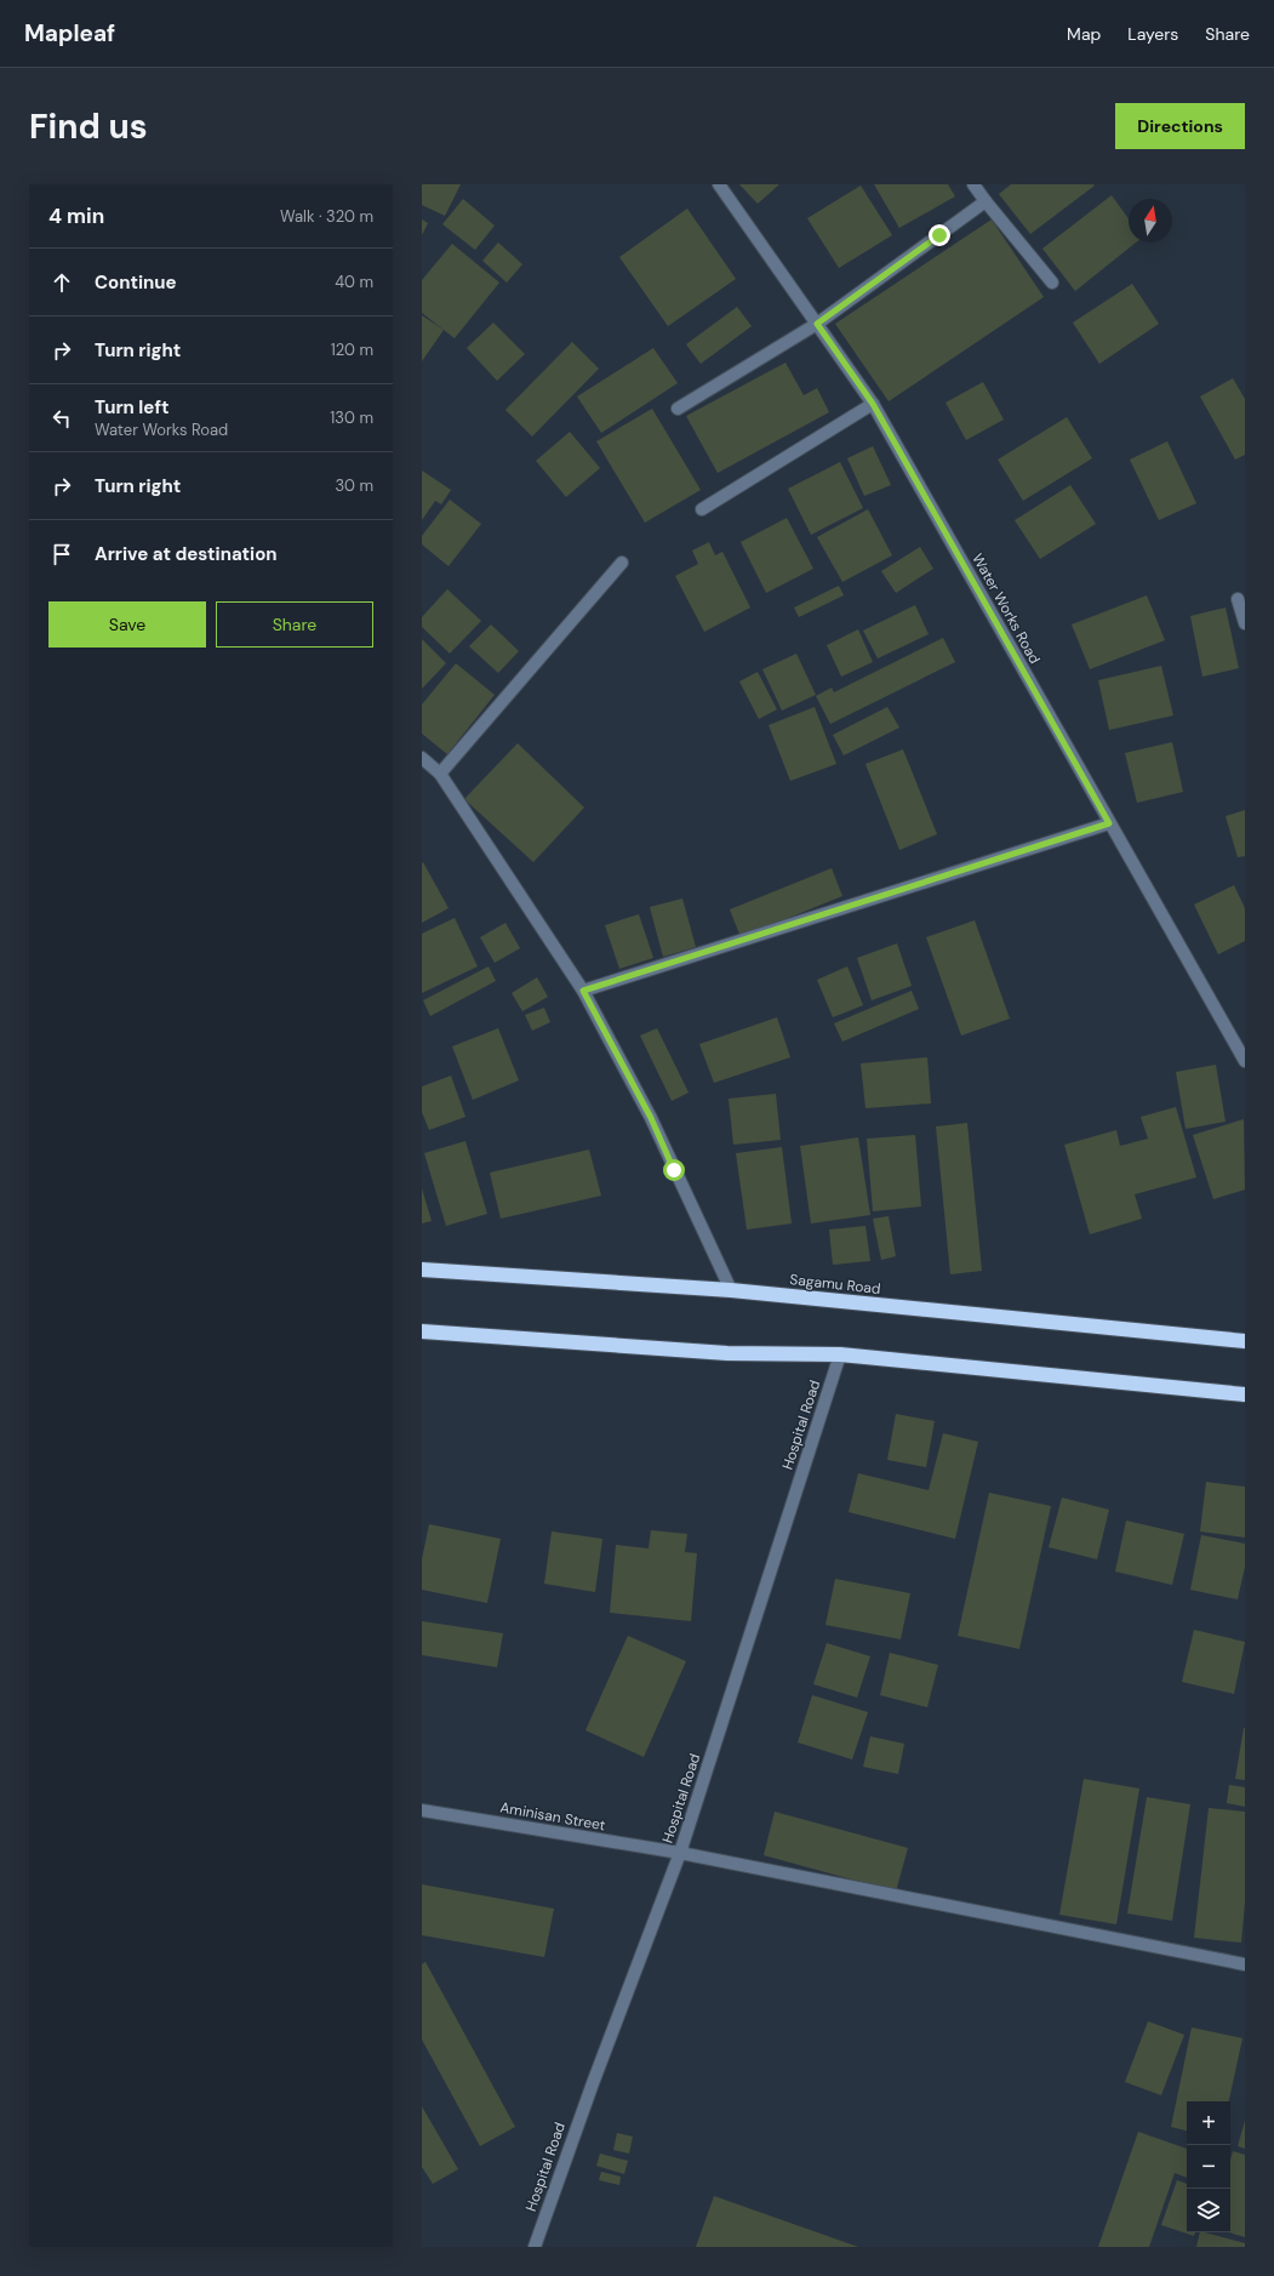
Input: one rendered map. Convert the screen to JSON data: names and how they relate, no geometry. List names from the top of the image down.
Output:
{
  "streets": {
    "highway": ["Sagamu Road"],
    "street": ["Water Works Road", "Hospital Road", "Aminisan Street"]
  },
  "crossings": [
    ["Hospital Road", "Aminisan Street"]
  ],
  "north": "top",
  "page": {
    "header": "Mapleaf",
    "nav": ["Map", "Layers", "Share"],
    "buttons": [
      "Directions",
      ["Save", "Share"]
    ],
    "title": "Find us",
    "heading": ["4 min", "Walk · 320 m"],
    "list": [
      ["Continue", "40 m"],
      ["Turn right", "120 m"],
      ["Turn left", "Water Works Road", "130 m"],
      ["Turn right", "30 m"],
      "Arrive at destination"
    ],
    "map_buttons": ["+", "−"]
  }
}
